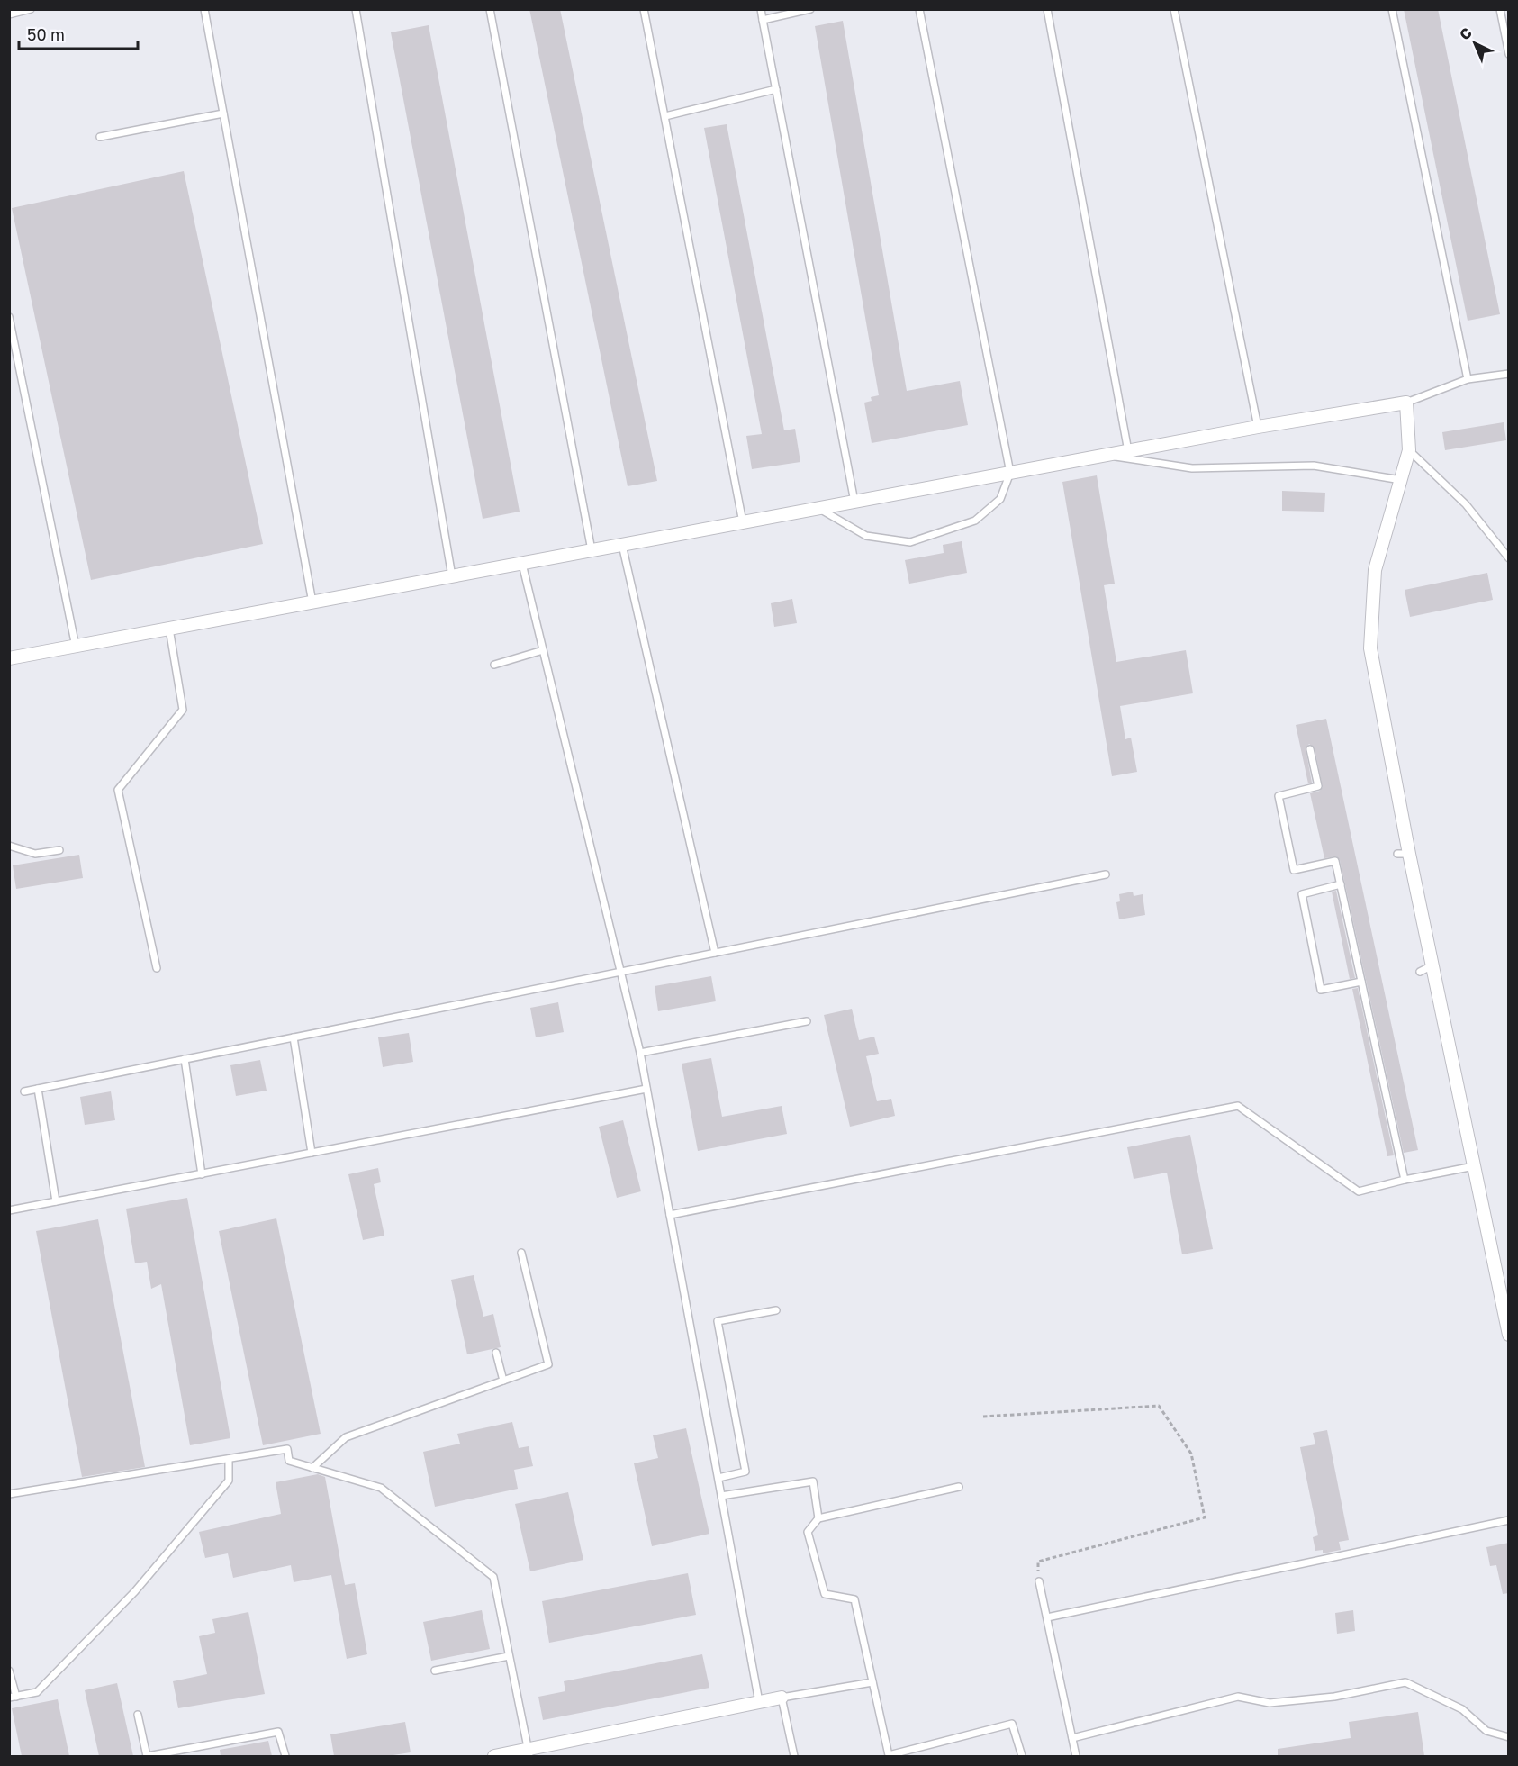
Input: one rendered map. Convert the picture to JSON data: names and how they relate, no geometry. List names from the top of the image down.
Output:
{
  "scale_bar": "50 m",
  "north": "top left"
}
